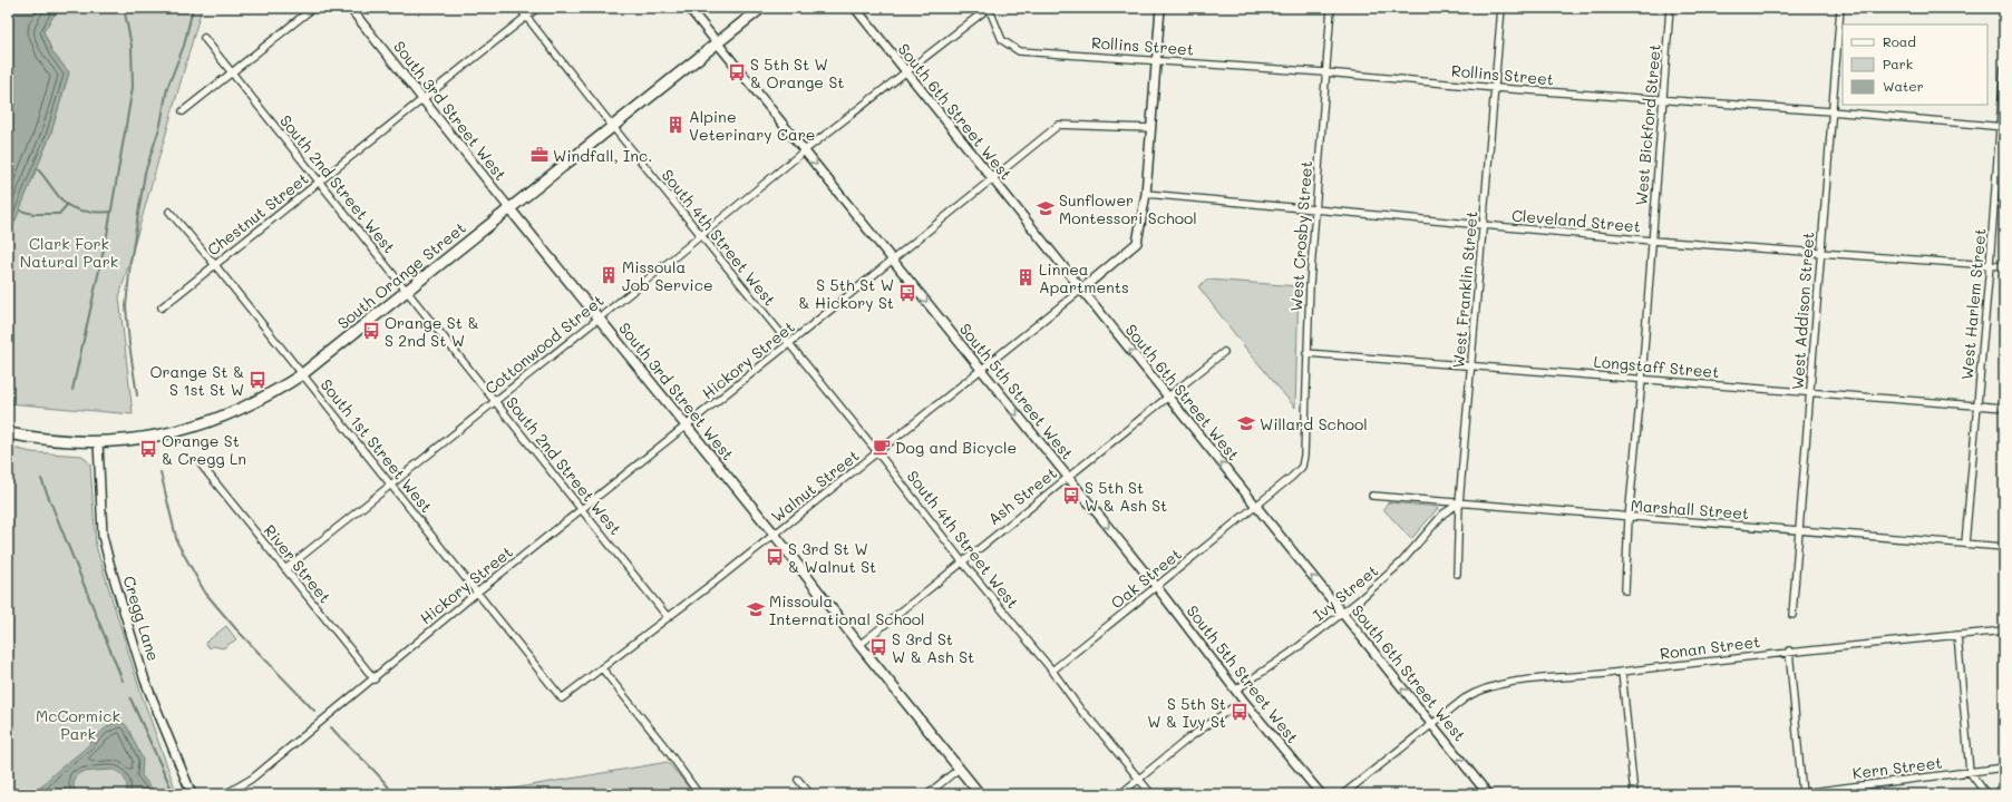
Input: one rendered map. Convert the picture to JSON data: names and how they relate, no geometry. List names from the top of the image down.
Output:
{
  "streets": {
    "main road": ["South 3rd Street West", "South Orange Street"],
    "street": [
      "Rollins Street",
      "South 6th Street West",
      "West Bickford Street",
      "South 2nd Street West",
      "Chestnut Street",
      "Cleveland Street",
      "West Crosby Street",
      "South 4th Street West",
      "West Franklin Street",
      "West Harlem Street",
      "West Addison Street",
      "Cottonwood Street",
      "Hickory Street",
      "Longstaff Street",
      "South 5th Street West",
      "South 1st Street West",
      "Walnut Street",
      "Ash Street",
      "Marshall Street",
      "River Street",
      "Oak Street",
      "Ivy Street",
      "Cregg Lane",
      "Ronan Street",
      "Kern Street"
    ]
  },
  "crossings": [
    ["Rollins Street", "West Bickford Street"],
    ["Rollins Street", "West Crosby Street"],
    ["Rollins Street", "West Franklin Street"],
    ["Rollins Street", "West Harlem Street"],
    ["Rollins Street", "West Addison Street"],
    ["Rollins Street", "Cottonwood Street"],
    ["South 3rd Street West", "Chestnut Street"],
    ["South 3rd Street West", "South Orange Street"],
    ["South 3rd Street West", "Cottonwood Street"],
    ["South 3rd Street West", "Hickory Street"],
    ["South 3rd Street West", "Walnut Street"],
    ["South 3rd Street West", "Ash Street"],
    ["South 6th Street West", "Cottonwood Street"],
    ["South 6th Street West", "Hickory Street"],
    ["South 6th Street West", "Walnut Street"],
    ["South 6th Street West", "Ash Street"],
    ["South 6th Street West", "Oak Street"],
    ["South 6th Street West", "Ivy Street"],
    ["South 6th Street West", "Ronan Street"],
    ["West Bickford Street", "Cleveland Street"],
    ["West Bickford Street", "Longstaff Street"],
    ["West Bickford Street", "Marshall Street"],
    ["South 2nd Street West", "Chestnut Street"],
    ["South 2nd Street West", "South Orange Street"],
    ["South 2nd Street West", "Cottonwood Street"],
    ["South 2nd Street West", "Hickory Street"],
    ["South 2nd Street West", "Walnut Street"],
    ["Chestnut Street", "South 4th Street West"],
    ["Chestnut Street", "South 1st Street West"],
    ["Cleveland Street", "West Crosby Street"],
    ["Cleveland Street", "West Franklin Street"],
    ["Cleveland Street", "West Harlem Street"],
    ["Cleveland Street", "West Addison Street"],
    ["West Crosby Street", "Longstaff Street"],
    ["West Crosby Street", "Oak Street"],
    ["South 4th Street West", "South Orange Street"],
    ["South 4th Street West", "Cottonwood Street"],
    ["South 4th Street West", "Hickory Street"],
    ["South 4th Street West", "Walnut Street"],
    ["South 4th Street West", "Ash Street"],
    ["South 4th Street West", "Oak Street"],
    ["South Orange Street", "South 5th Street West"],
    ["South Orange Street", "South 1st Street West"],
    ["South Orange Street", "Cregg Lane"],
    ["West Franklin Street", "Longstaff Street"],
    ["West Franklin Street", "Marshall Street"],
    ["West Franklin Street", "Ivy Street"],
    ["West Harlem Street", "Longstaff Street"],
    ["West Harlem Street", "Marshall Street"],
    ["West Addison Street", "Longstaff Street"],
    ["West Addison Street", "Marshall Street"],
    ["Cottonwood Street", "South 5th Street West"],
    ["Cottonwood Street", "South 1st Street West"],
    ["Cottonwood Street", "River Street"],
    ["Hickory Street", "South 5th Street West"],
    ["Hickory Street", "South 1st Street West"],
    ["Hickory Street", "River Street"],
    ["South 5th Street West", "Walnut Street"],
    ["South 5th Street West", "Ash Street"],
    ["South 5th Street West", "Oak Street"],
    ["South 5th Street West", "Ivy Street"],
    ["South 1st Street West", "Walnut Street"],
    ["Marshall Street", "Ivy Street"]
  ],
  "one_way": ["South 6th Street West", "South 5th Street West"],
  "parks": ["Clark Fork Natural Park", "McCormick Park"],
  "places": {
    "bus stop": [
      "S 5th St W & Orange St",
      "S 5th St W & Hickory St",
      "Orange St & S 2nd St W",
      "Orange St & S 1st St W",
      "Orange St & Cregg Ln",
      "S 5th St W & Ash St",
      "S 3rd St W & Walnut St",
      "S 3rd St W & Ash St",
      "S 5th St W & Ivy St"
    ],
    "building": ["Alpine Veterinary Care", "Missoula Job Service", "Linnea Apartments"],
    "office": ["Windfall, Inc."],
    "school or university": ["Sunflower Montessori School", "Willard School", "Missoula International School"],
    "cafe": ["Dog and Bicycle"]
  },
  "legend": ["Road", "Park", "Water"]
}
